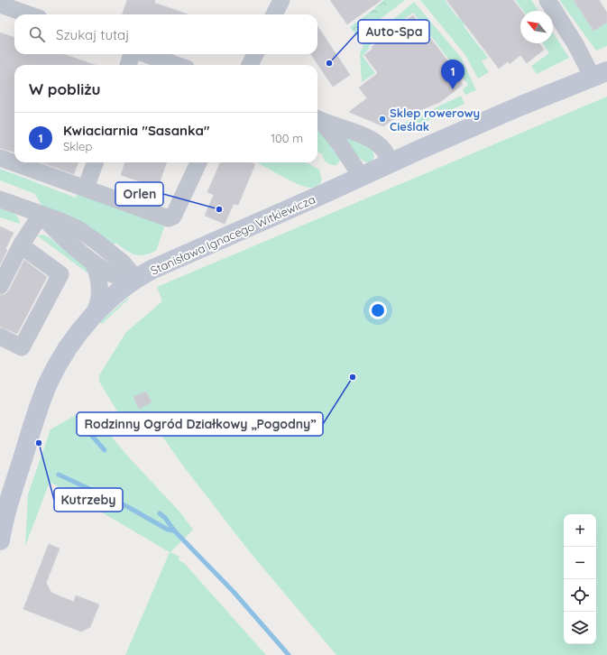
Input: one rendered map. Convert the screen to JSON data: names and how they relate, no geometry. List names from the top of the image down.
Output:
{
  "streets": {
    "street": ["Stanisława Ignacego Witkiewicza"]
  },
  "places": [
    "Auto-Spa",
    "Sklep rowerowy Cieślak",
    "Orlen",
    "Rodzinny Ogród Działkowy „Pogodny”",
    "Kutrzeby"
  ],
  "north": "top left",
  "page": {
    "search": "Szukaj tutaj",
    "pins": "1",
    "heading": "W pobliżu",
    "list": [
      {
        "mark": "1",
        "name": "Kwiaciarnia \"Sasanka\"",
        "note": "Sklep",
        "value": "100 m"
      }
    ],
    "map_buttons": ["+", "−"]
  }
}
